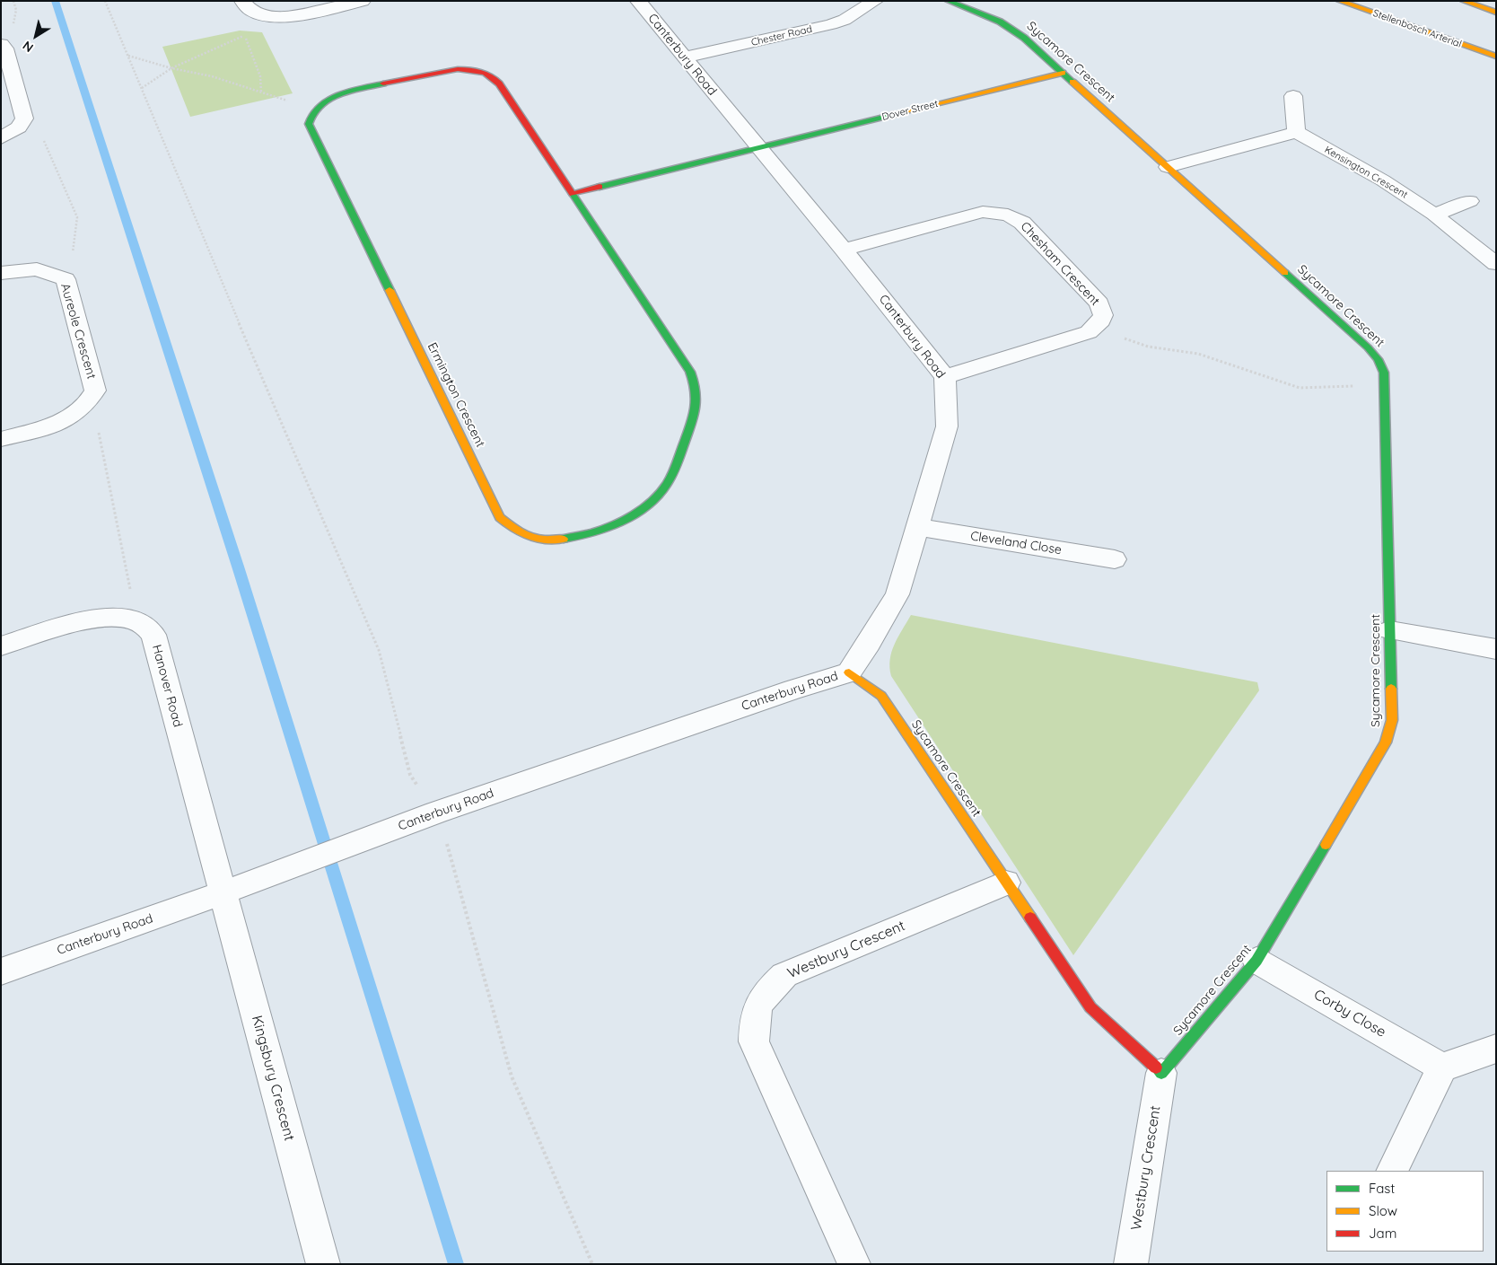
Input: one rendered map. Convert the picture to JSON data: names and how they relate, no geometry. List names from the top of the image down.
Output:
{
  "streets": {
    "street": [
      "Stellenbosch Arterial",
      "Chester Road",
      "Canterbury Road",
      "Sycamore Crescent",
      "Dover Street",
      "Kensington Crescent",
      "Chesham Crescent",
      "Aureole Crescent",
      "Ermington Crescent",
      "Cleveland Close",
      "Hanover Road",
      "Westbury Crescent",
      "Corby Close",
      "Kingsbury Crescent"
    ]
  },
  "crossings": [
    ["Chester Road", "Canterbury Road"],
    ["Canterbury Road", "Sycamore Crescent"],
    ["Canterbury Road", "Dover Street"],
    ["Canterbury Road", "Chesham Crescent"],
    ["Canterbury Road", "Cleveland Close"],
    ["Canterbury Road", "Hanover Road"],
    ["Canterbury Road", "Kingsbury Crescent"],
    ["Sycamore Crescent", "Dover Street"],
    ["Sycamore Crescent", "Westbury Crescent"],
    ["Sycamore Crescent", "Corby Close"],
    ["Hanover Road", "Kingsbury Crescent"]
  ],
  "legend": ["Fast", "Slow", "Jam"],
  "north": "bottom left"
}
